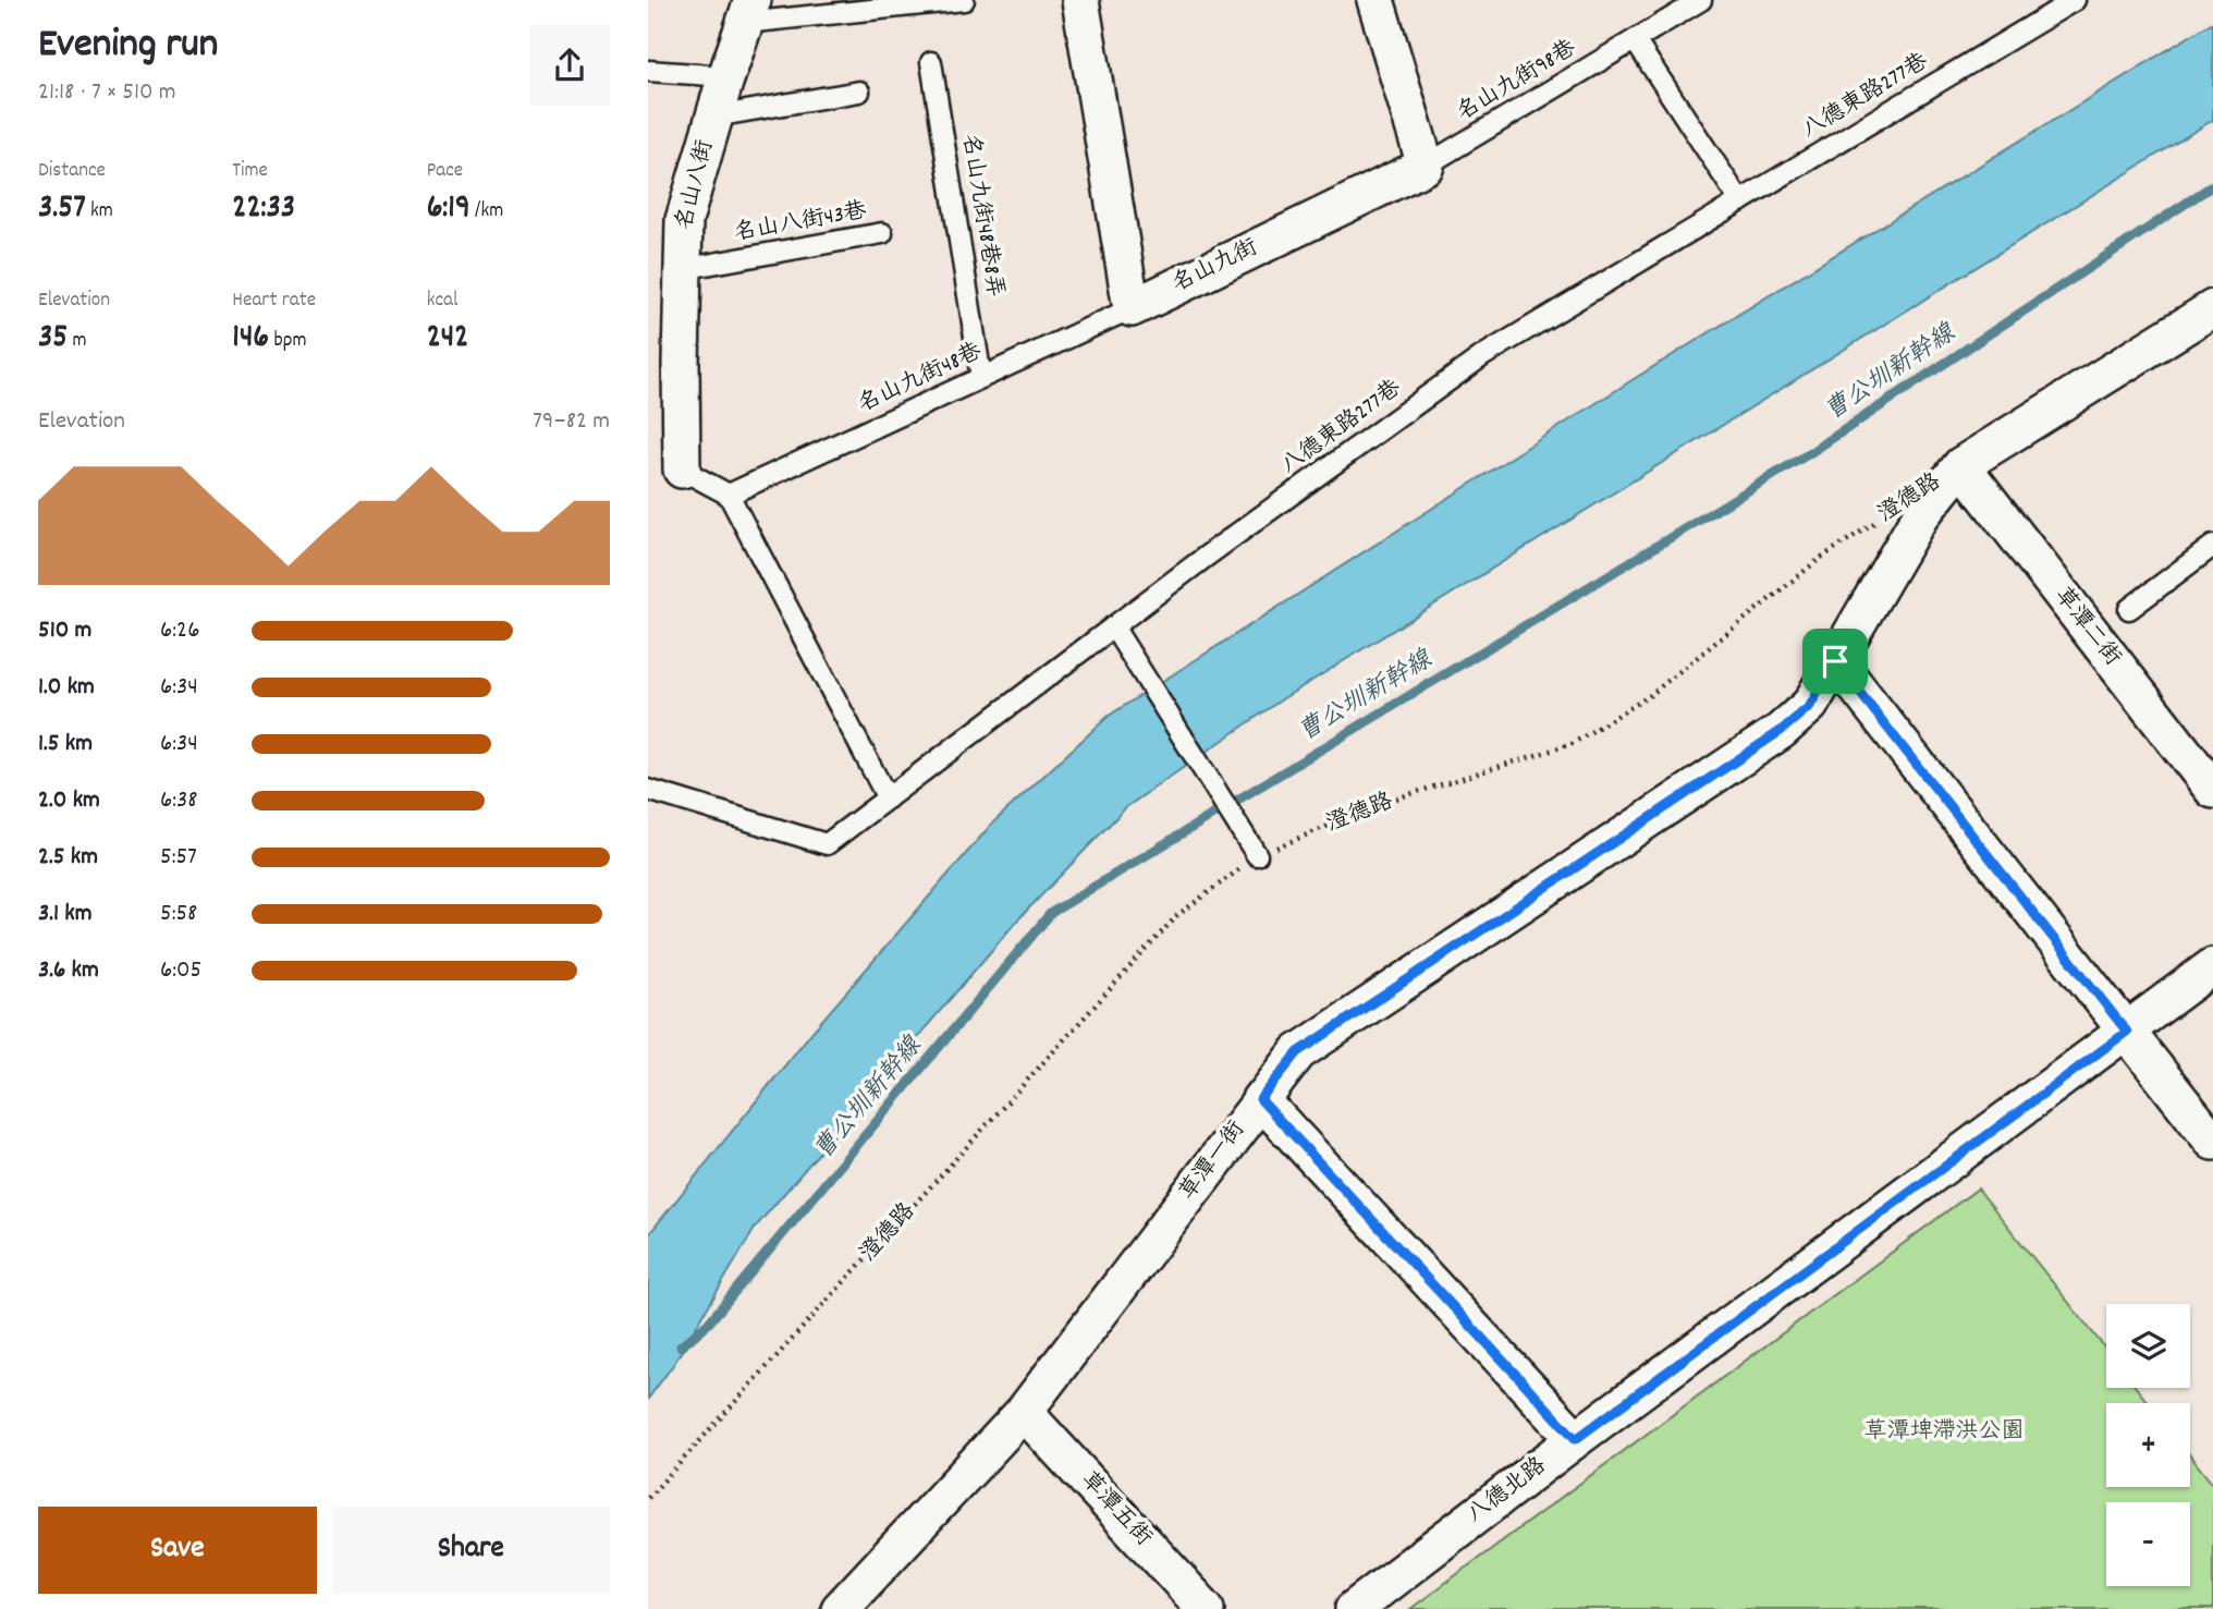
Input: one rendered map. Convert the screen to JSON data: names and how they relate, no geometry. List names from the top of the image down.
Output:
{
  "streets": {
    "street": [
      "名山八街",
      "名山九街",
      "澄德路",
      "草潭二街",
      "草潭一街",
      "八德北路",
      "草潭五街"
    ],
    "lane": [
      "名山九街98巷",
      "八德東路277巷",
      "名山九街48巷8弄",
      "名山八街43巷",
      "名山九街48巷"
    ]
  },
  "crossings": [
    ["名山九街98巷", "名山九街"],
    ["名山八街", "名山八街43巷"],
    ["名山九街48巷8弄", "名山九街48巷"],
    ["名山九街", "名山九街48巷"],
    ["澄德路", "草潭二街"],
    ["澄德路", "草潭一街"],
    ["草潭二街", "草潭一街"],
    ["草潭一街", "草潭五街"]
  ],
  "water": ["曹公圳新幹線"],
  "parks": ["草潭埤滯洪公園"],
  "page": {
    "heading": ["Evening run", "21:18 · 7 × 510 m"],
    "stats": [
      ["Distance", "3.57 km"],
      ["Time", "22:33"],
      ["Pace", "6:19 /km"],
      ["Elevation", "35 m"],
      ["Heart rate", "146 bpm"],
      ["kcal", "242"]
    ],
    "chart": ["Elevation", "79–82 m"],
    "list": [
      {
        "name": "510 m",
        "note": "6:26"
      },
      {
        "name": "1.0 km",
        "note": "6:34"
      },
      {
        "name": "1.5 km",
        "note": "6:34"
      },
      {
        "name": "2.0 km",
        "note": "6:38"
      },
      {
        "name": "2.5 km",
        "note": "5:57"
      },
      {
        "name": "3.1 km",
        "note": "5:58"
      },
      {
        "name": "3.6 km",
        "note": "6:05"
      }
    ],
    "map_buttons": ["+", "−"],
    "buttons": ["Save", "Share"]
  }
}
